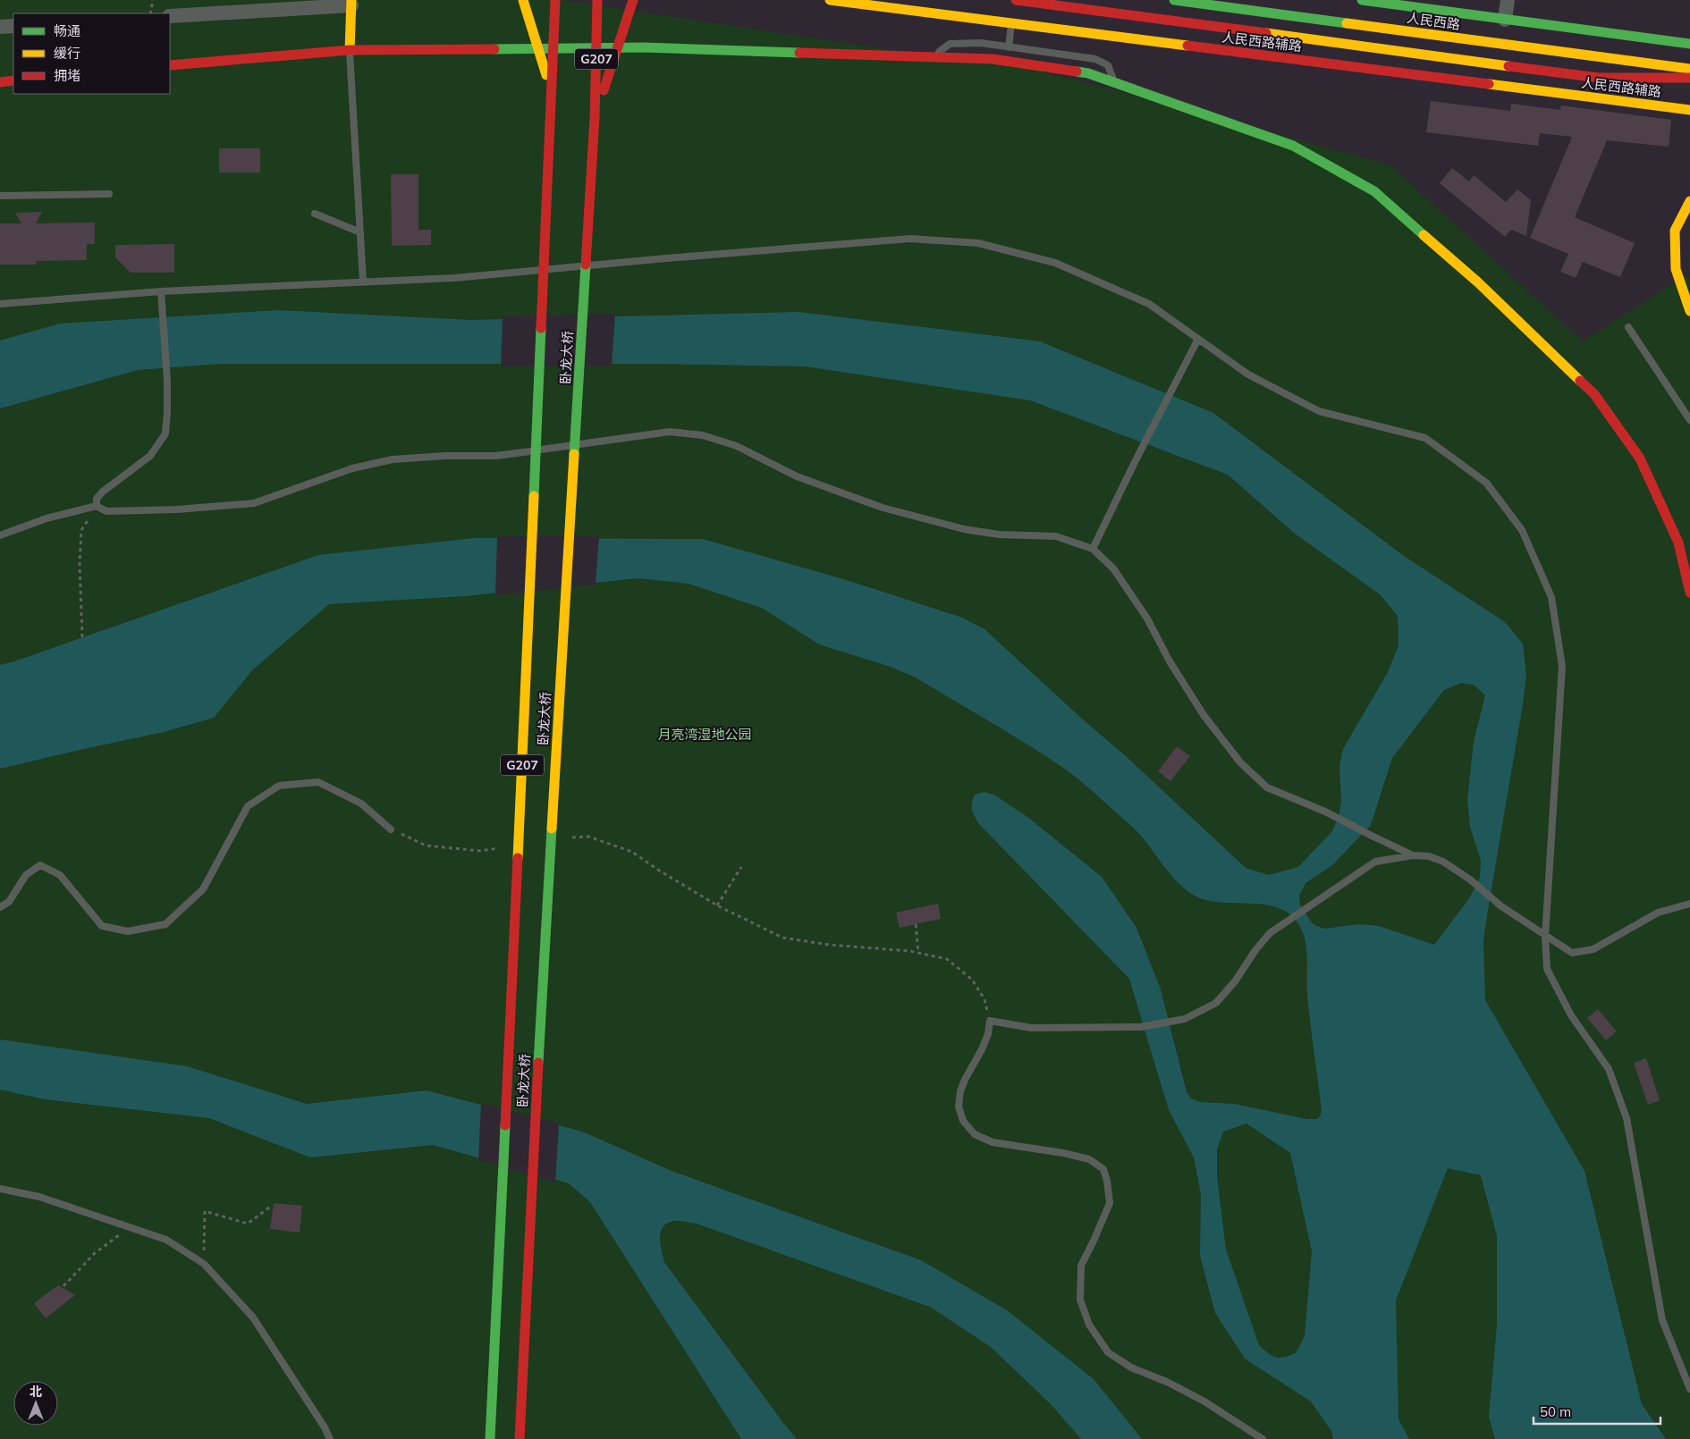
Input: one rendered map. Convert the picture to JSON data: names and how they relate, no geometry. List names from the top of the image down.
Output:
{
  "streets": {
    "main road": [
      "人民西路",
      "人民西路辅路",
      "G207",
      "卧龙大桥"
    ]
  },
  "parks": ["月亮湾湿地公园"],
  "legend": ["畅通", "缓行", "拥堵"],
  "scale_bar": "50 m",
  "north": "top"
}
